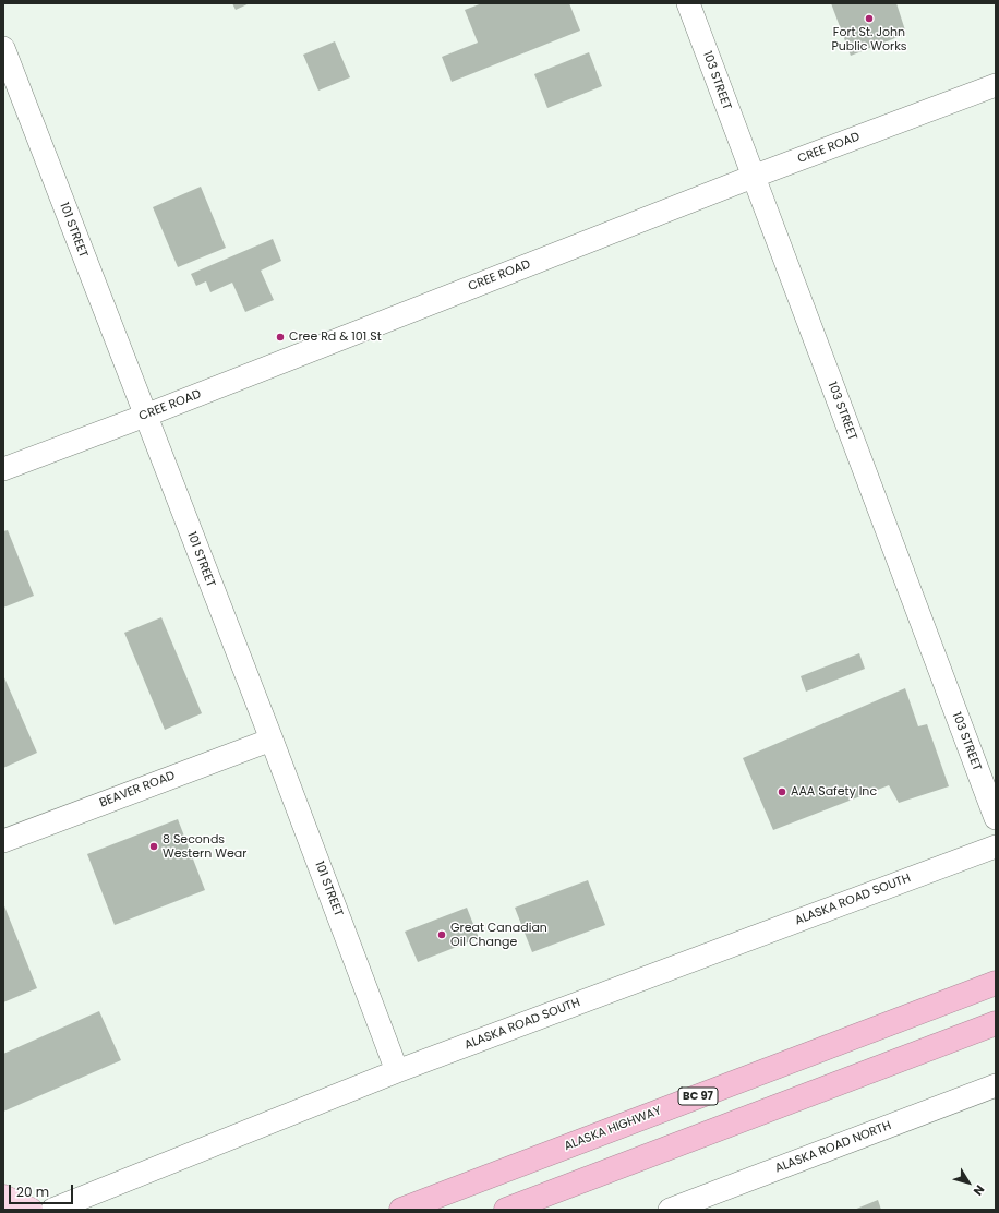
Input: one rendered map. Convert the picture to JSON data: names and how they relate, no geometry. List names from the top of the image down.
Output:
{
  "streets": {
    "highway": ["BC 97", "ALASKA HIGHWAY"],
    "street": [
      "103 STREET",
      "CREE ROAD",
      "101 STREET",
      "BEAVER ROAD",
      "ALASKA ROAD SOUTH",
      "ALASKA ROAD NORTH"
    ]
  },
  "crossings": [
    ["103 STREET", "CREE ROAD"],
    ["CREE ROAD", "101 STREET"],
    ["101 STREET", "BEAVER ROAD"],
    ["101 STREET", "ALASKA ROAD SOUTH"]
  ],
  "places": [
    "Fort St. John Public Works",
    "Cree Rd & 101 St",
    "AAA Safety Inc",
    "8 Seconds Western Wear",
    "Great Canadian Oil Change"
  ],
  "scale_bar": "20 m",
  "north": "bottom right"
}
